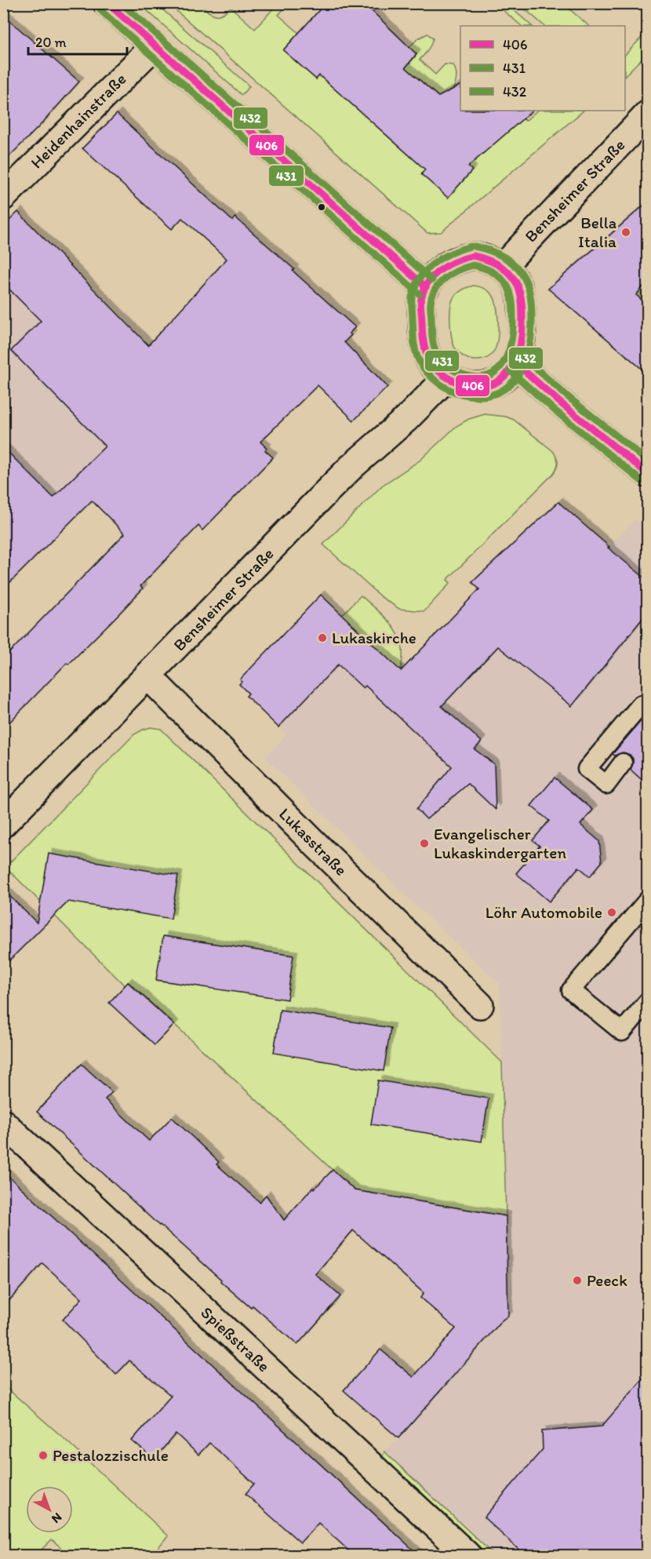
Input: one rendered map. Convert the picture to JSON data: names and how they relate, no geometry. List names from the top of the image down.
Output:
{
  "streets": {
    "street": [
      "Heidenhainstraße",
      "Bensheimer Straße",
      "Lukasstraße",
      "Spießstraße"
    ]
  },
  "crossings": [
    ["Bensheimer Straße", "Lukasstraße"]
  ],
  "places": [
    "Bella Italia",
    "Lukaskirche",
    "Evangelischer Lukaskindergarten",
    "Löhr Automobile",
    "Peeck",
    "Pestalozzischule"
  ],
  "lines": ["transit line 406", "transit line 432", "transit line 431"],
  "legend": ["406", "431", "432"],
  "scale_bar": "20 m",
  "north": "bottom right"
}
